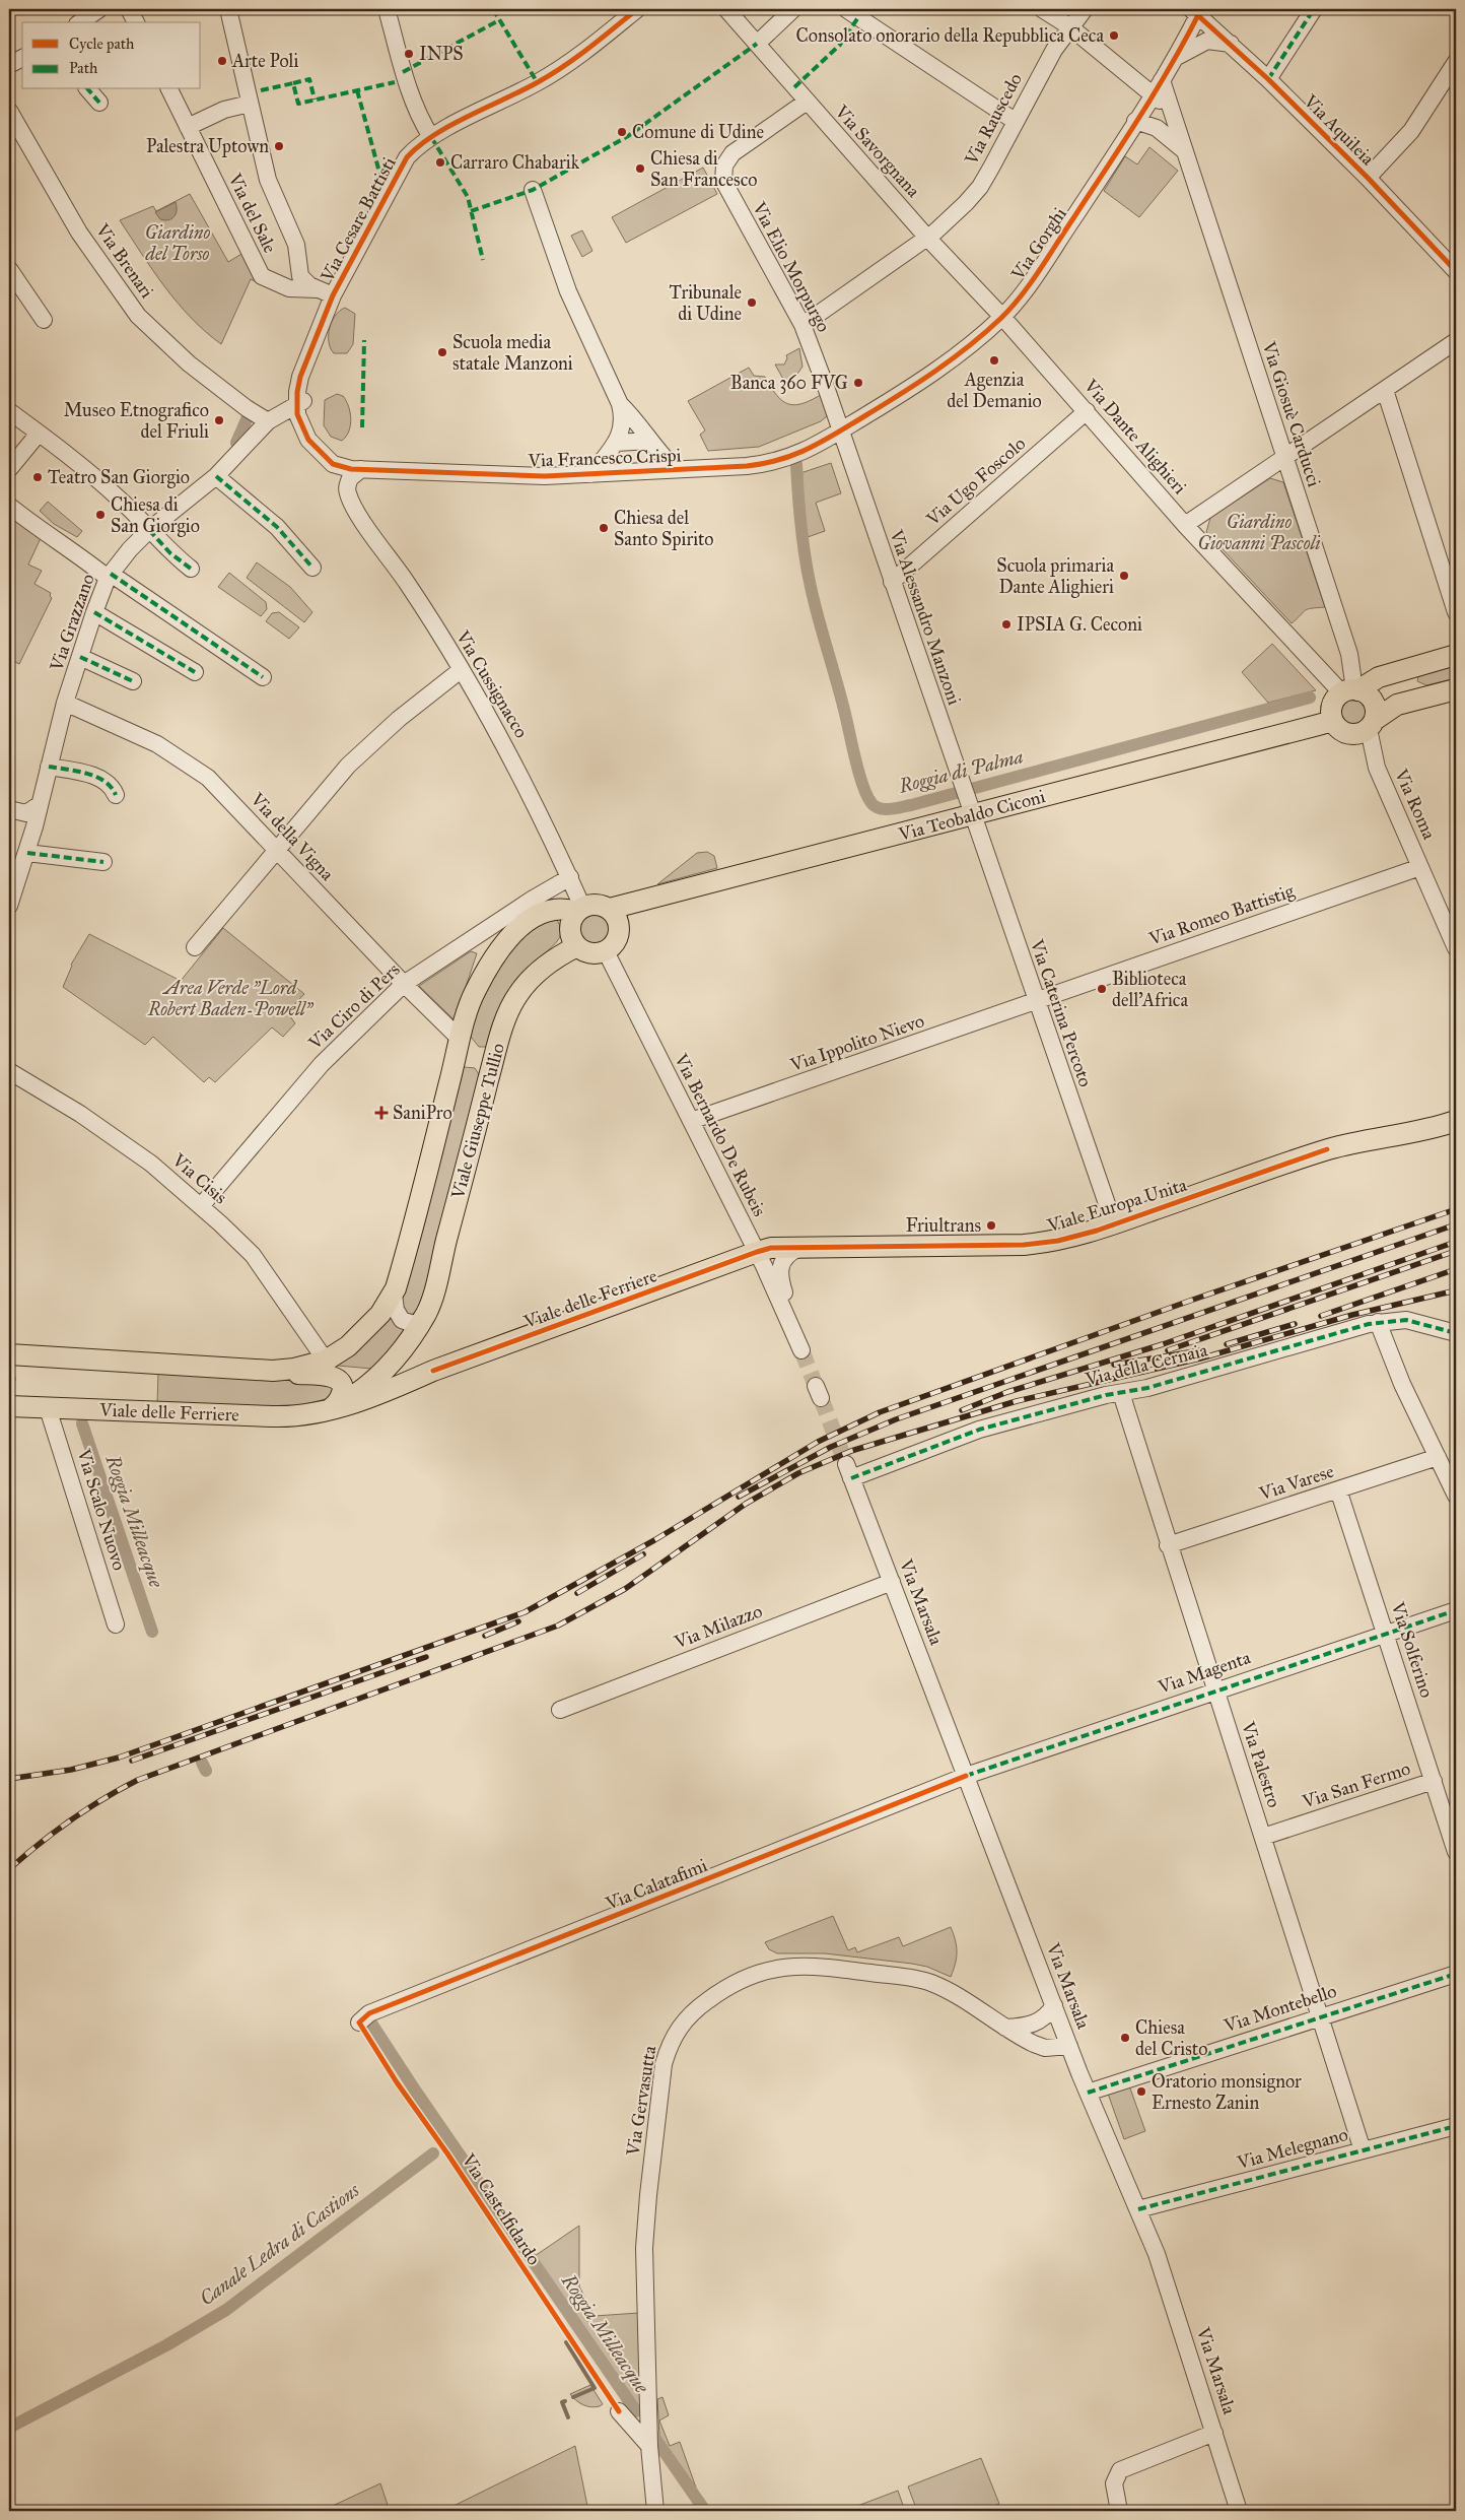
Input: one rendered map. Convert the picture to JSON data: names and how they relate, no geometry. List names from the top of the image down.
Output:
{
  "streets": {
    "main road": [
      "Via Teobaldo Ciconi",
      "Viale Giuseppe Tullio",
      "Viale Europa Unita",
      "Viale delle Ferriere"
    ],
    "street": [
      "Via Rauscedo",
      "Via Aquileia",
      "Via Savorgnana",
      "Via del Sale",
      "Via Cesare Battisti",
      "Via Gorghi",
      "Via Brenari",
      "Via Elio Morpurgo",
      "Via Giosuè Carducci",
      "Via Dante Alighieri",
      "Via Francesco Crispi",
      "Via Ugo Foscolo",
      "Via Alessandro Manzoni",
      "Via Grazzano",
      "Via Cussignacco",
      "Via Roma",
      "Via della Vigna",
      "Via Romeo Battistig",
      "Via Ciro di Pers",
      "Via Caterina Percoto",
      "Via Ippolito Nievo",
      "Via Bernardo De Rubeis",
      "Via Cisis",
      "Via della Cernaia",
      "Via Varese",
      "Via Scalo Nuovo",
      "Via Marsala",
      "Via Milazzo",
      "Via Solferino",
      "Via Magenta",
      "Via Palestro",
      "Via San Fermo",
      "Via Calatafimi",
      "Via Montebello",
      "Via Gervasutta",
      "Via Melegnano"
    ],
    "cycle path": ["Via Castelfidardo"]
  },
  "crossings": [
    ["Via Rauscedo", "Via Savorgnana"],
    ["Via Rauscedo", "Via Elio Morpurgo"],
    ["Via Rauscedo", "Via Giosuè Carducci"],
    ["Via Aquileia", "Via Gorghi"],
    ["Via Savorgnana", "Via Gorghi"],
    ["Via Savorgnana", "Via Elio Morpurgo"],
    ["Via Savorgnana", "Via Dante Alighieri"],
    ["Via del Sale", "Via Cesare Battisti"],
    ["Via Cesare Battisti", "Via Grazzano"],
    ["Via Gorghi", "Via Elio Morpurgo"],
    ["Via Gorghi", "Via Giosuè Carducci"],
    ["Via Gorghi", "Via Dante Alighieri"],
    ["Via Gorghi", "Via Francesco Crispi"],
    ["Via Gorghi", "Via Alessandro Manzoni"],
    ["Via Brenari", "Via Grazzano"],
    ["Via Elio Morpurgo", "Via Francesco Crispi"],
    ["Via Elio Morpurgo", "Via Alessandro Manzoni"],
    ["Via Giosuè Carducci", "Via Dante Alighieri"],
    ["Via Giosuè Carducci", "Via Roma"],
    ["Via Giosuè Carducci", "Via Teobaldo Ciconi"],
    ["Via Dante Alighieri", "Via Ugo Foscolo"],
    ["Via Dante Alighieri", "Via Roma"],
    ["Via Dante Alighieri", "Via Teobaldo Ciconi"],
    ["Via Francesco Crispi", "Via Alessandro Manzoni"],
    ["Via Ugo Foscolo", "Via Alessandro Manzoni"],
    ["Via Alessandro Manzoni", "Via Teobaldo Ciconi"],
    ["Via Alessandro Manzoni", "Via Caterina Percoto"],
    ["Via Grazzano", "Via della Vigna"],
    ["Via Cussignacco", "Via Teobaldo Ciconi"],
    ["Via Cussignacco", "Via Ciro di Pers"],
    ["Via Cussignacco", "Viale Giuseppe Tullio"],
    ["Via Cussignacco", "Via Bernardo De Rubeis"],
    ["Via Roma", "Via Teobaldo Ciconi"],
    ["Via Roma", "Via Romeo Battistig"],
    ["Via Teobaldo Ciconi", "Via Caterina Percoto"],
    ["Via Teobaldo Ciconi", "Viale Giuseppe Tullio"],
    ["Via Teobaldo Ciconi", "Via Bernardo De Rubeis"],
    ["Via della Vigna", "Via Ciro di Pers"],
    ["Via della Vigna", "Viale Giuseppe Tullio"],
    ["Via Romeo Battistig", "Via Caterina Percoto"],
    ["Via Romeo Battistig", "Via Ippolito Nievo"],
    ["Via Ciro di Pers", "Via Cisis"],
    ["Via Caterina Percoto", "Via Ippolito Nievo"],
    ["Via Caterina Percoto", "Viale Europa Unita"],
    ["Via Ippolito Nievo", "Via Bernardo De Rubeis"],
    ["Viale Giuseppe Tullio", "Via Bernardo De Rubeis"],
    ["Viale Giuseppe Tullio", "Via Cisis"],
    ["Viale Giuseppe Tullio", "Viale delle Ferriere"],
    ["Via Bernardo De Rubeis", "Viale Europa Unita"],
    ["Via Bernardo De Rubeis", "Viale delle Ferriere"],
    ["Viale Europa Unita", "Viale delle Ferriere"],
    ["Viale delle Ferriere", "Via Scalo Nuovo"],
    ["Via della Cernaia", "Via Marsala"],
    ["Via della Cernaia", "Via Palestro"],
    ["Via Varese", "Via Solferino"],
    ["Via Varese", "Via Palestro"],
    ["Via Marsala", "Via Milazzo"],
    ["Via Marsala", "Via Magenta"],
    ["Via Marsala", "Via Calatafimi"],
    ["Via Marsala", "Via Montebello"],
    ["Via Marsala", "Via Gervasutta"],
    ["Via Marsala", "Via Melegnano"],
    ["Via Solferino", "Via Magenta"],
    ["Via Solferino", "Via San Fermo"],
    ["Via Magenta", "Via Palestro"],
    ["Via Magenta", "Via Calatafimi"],
    ["Via Palestro", "Via San Fermo"],
    ["Via Palestro", "Via Montebello"],
    ["Via Palestro", "Via Melegnano"]
  ],
  "water": ["Roggia di Palma", "Roggia Milleacque", "Canale Ledra di Castions"],
  "parks": ["Giardino del Torso", "Giardino Giovanni Pascoli", "Area Verde \"Lord Robert Baden-Powell\""],
  "places": {
    "other": [
      "Consolato onorario della Repubblica Ceca",
      "INPS",
      "Arte Poli",
      "Comune di Udine",
      "Palestra Uptown",
      "Carraro Chabarik",
      "Chiesa di San Francesco",
      "Tribunale di Udine",
      "Scuola media statale Manzoni",
      "Agenzia del Demanio",
      "Banca 360 FVG",
      "Museo Etnografico del Friuli",
      "Teatro San Giorgio",
      "Chiesa di San Giorgio",
      "Chiesa del Santo Spirito",
      "Scuola primaria Dante Alighieri",
      "IPSIA G. Ceconi",
      "Biblioteca dell'Africa",
      "Friultrans",
      "Chiesa del Cristo",
      "Oratorio monsignor Ernesto Zanin"
    ],
    "health": ["SaniPro"]
  },
  "legend": ["Cycle path", "Path"]
}
